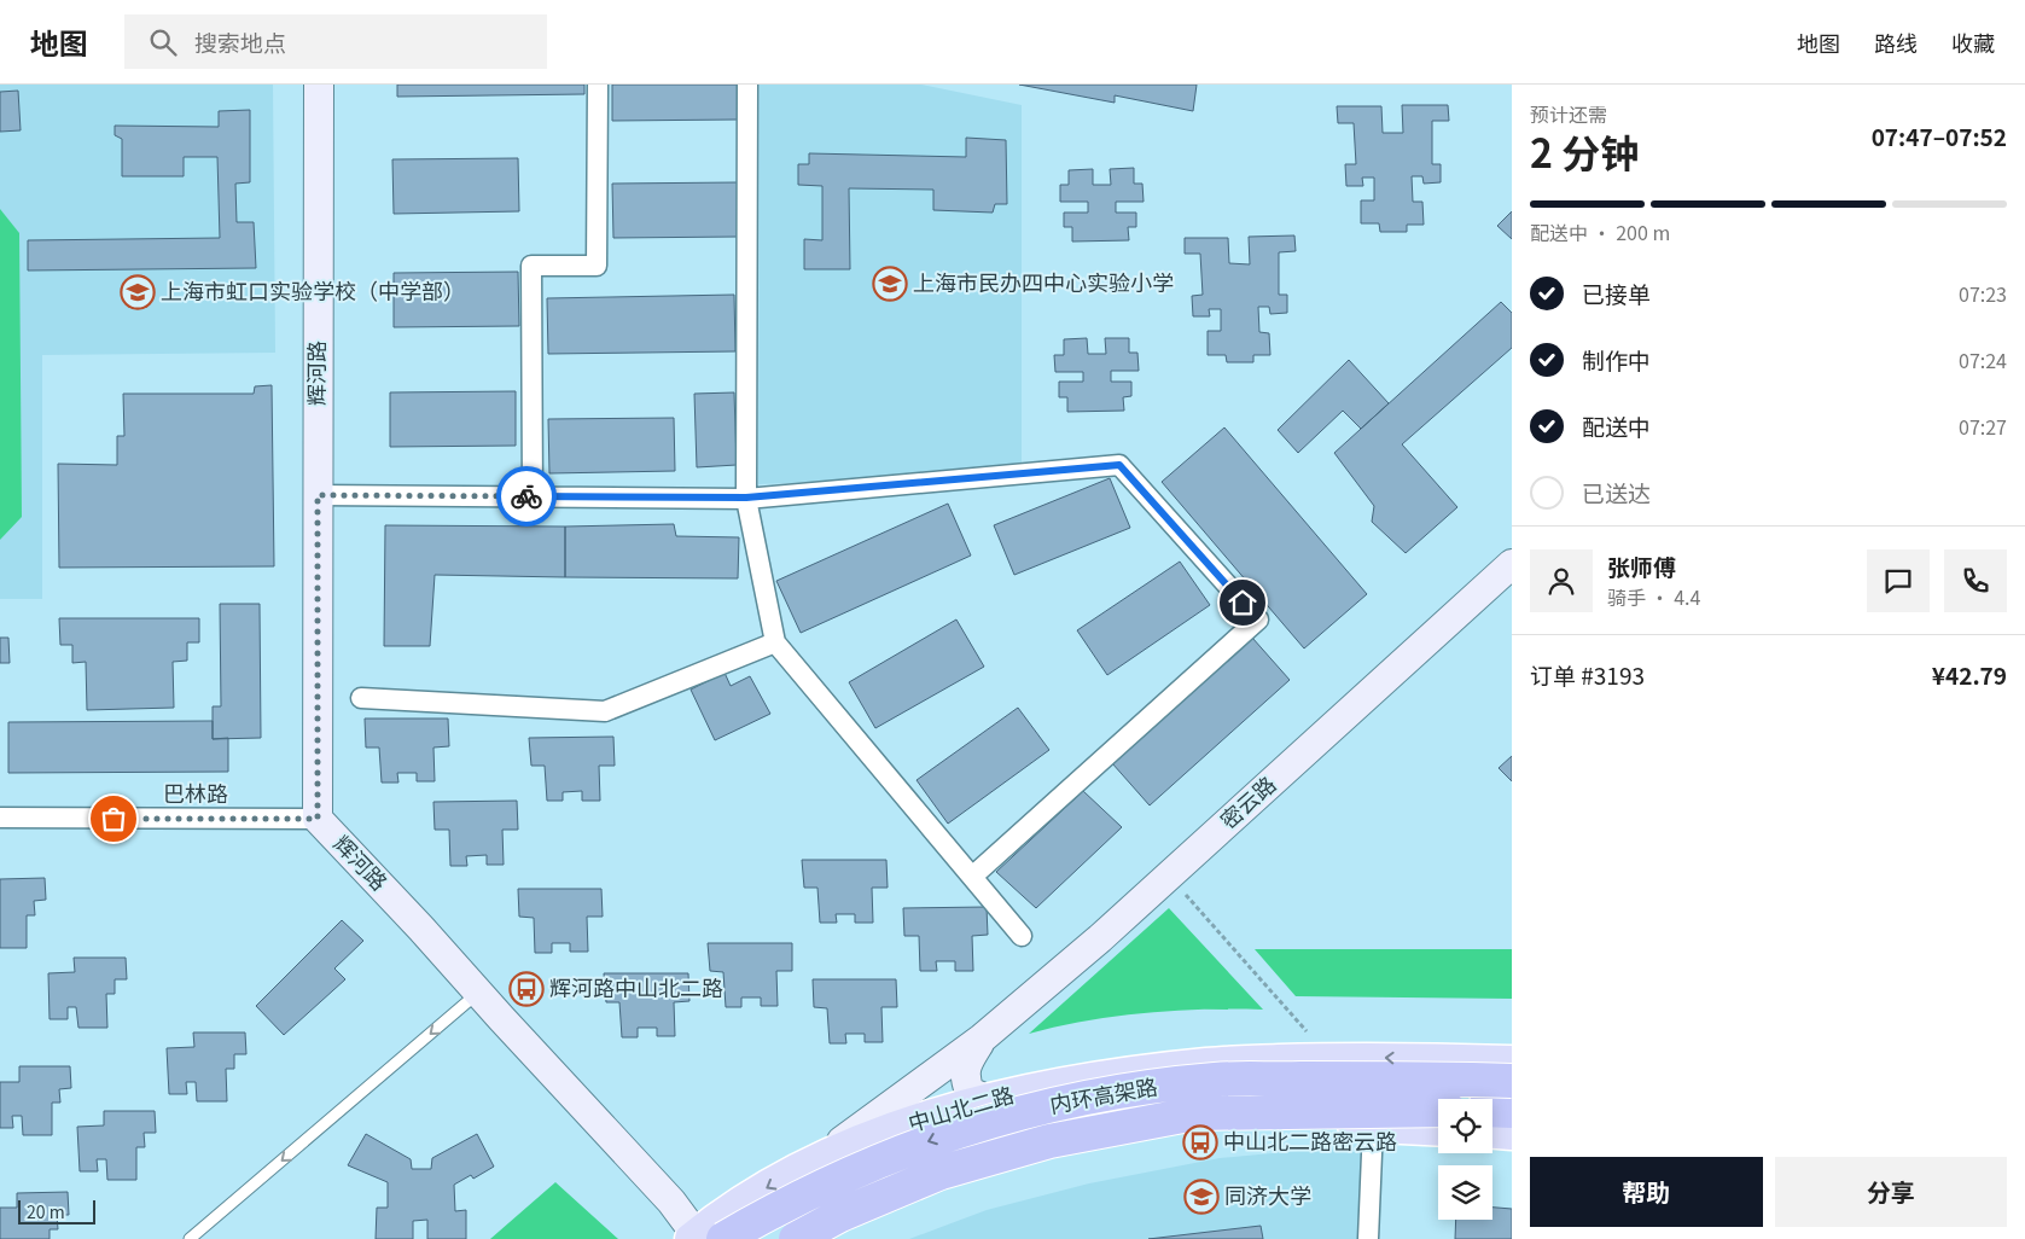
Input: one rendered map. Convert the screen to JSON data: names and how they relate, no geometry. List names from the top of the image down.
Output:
{
  "streets": {
    "highway": ["内环高架路"],
    "main road": ["中山北二路"],
    "street": ["辉河路", "巴林路", "密云路"]
  },
  "crossings": [
    ["辉河路", "巴林路"],
    ["辉河路", "内环高架路"],
    ["辉河路", "中山北二路"],
    ["密云路", "中山北二路"],
    ["内环高架路", "中山北二路"]
  ],
  "places": {
    "school or university": ["上海市民办四中心实验小学", "上海市虹口实验学校（中学部）", "同济大学"],
    "bus stop": ["辉河路中山北二路", "中山北二路密云路"]
  },
  "scale_bar": "20 m",
  "page": {
    "header": "地图",
    "search": "搜索地点",
    "nav": ["地图", "路线", "收藏"],
    "heading": ["2 分钟", "预计还需", "07:47–07:52"],
    "panel": [
      "张师傅",
      "骑手 · 4.4",
      "订单 #3193",
      "¥42.79"
    ],
    "bar": "配送中 · 200 m",
    "list": [
      ["已接单", "07:23"],
      ["制作中", "07:24"],
      ["配送中", "07:27"],
      "已送达"
    ],
    "buttons": ["帮助", "分享"],
    "scale": "20 m"
  }
}
